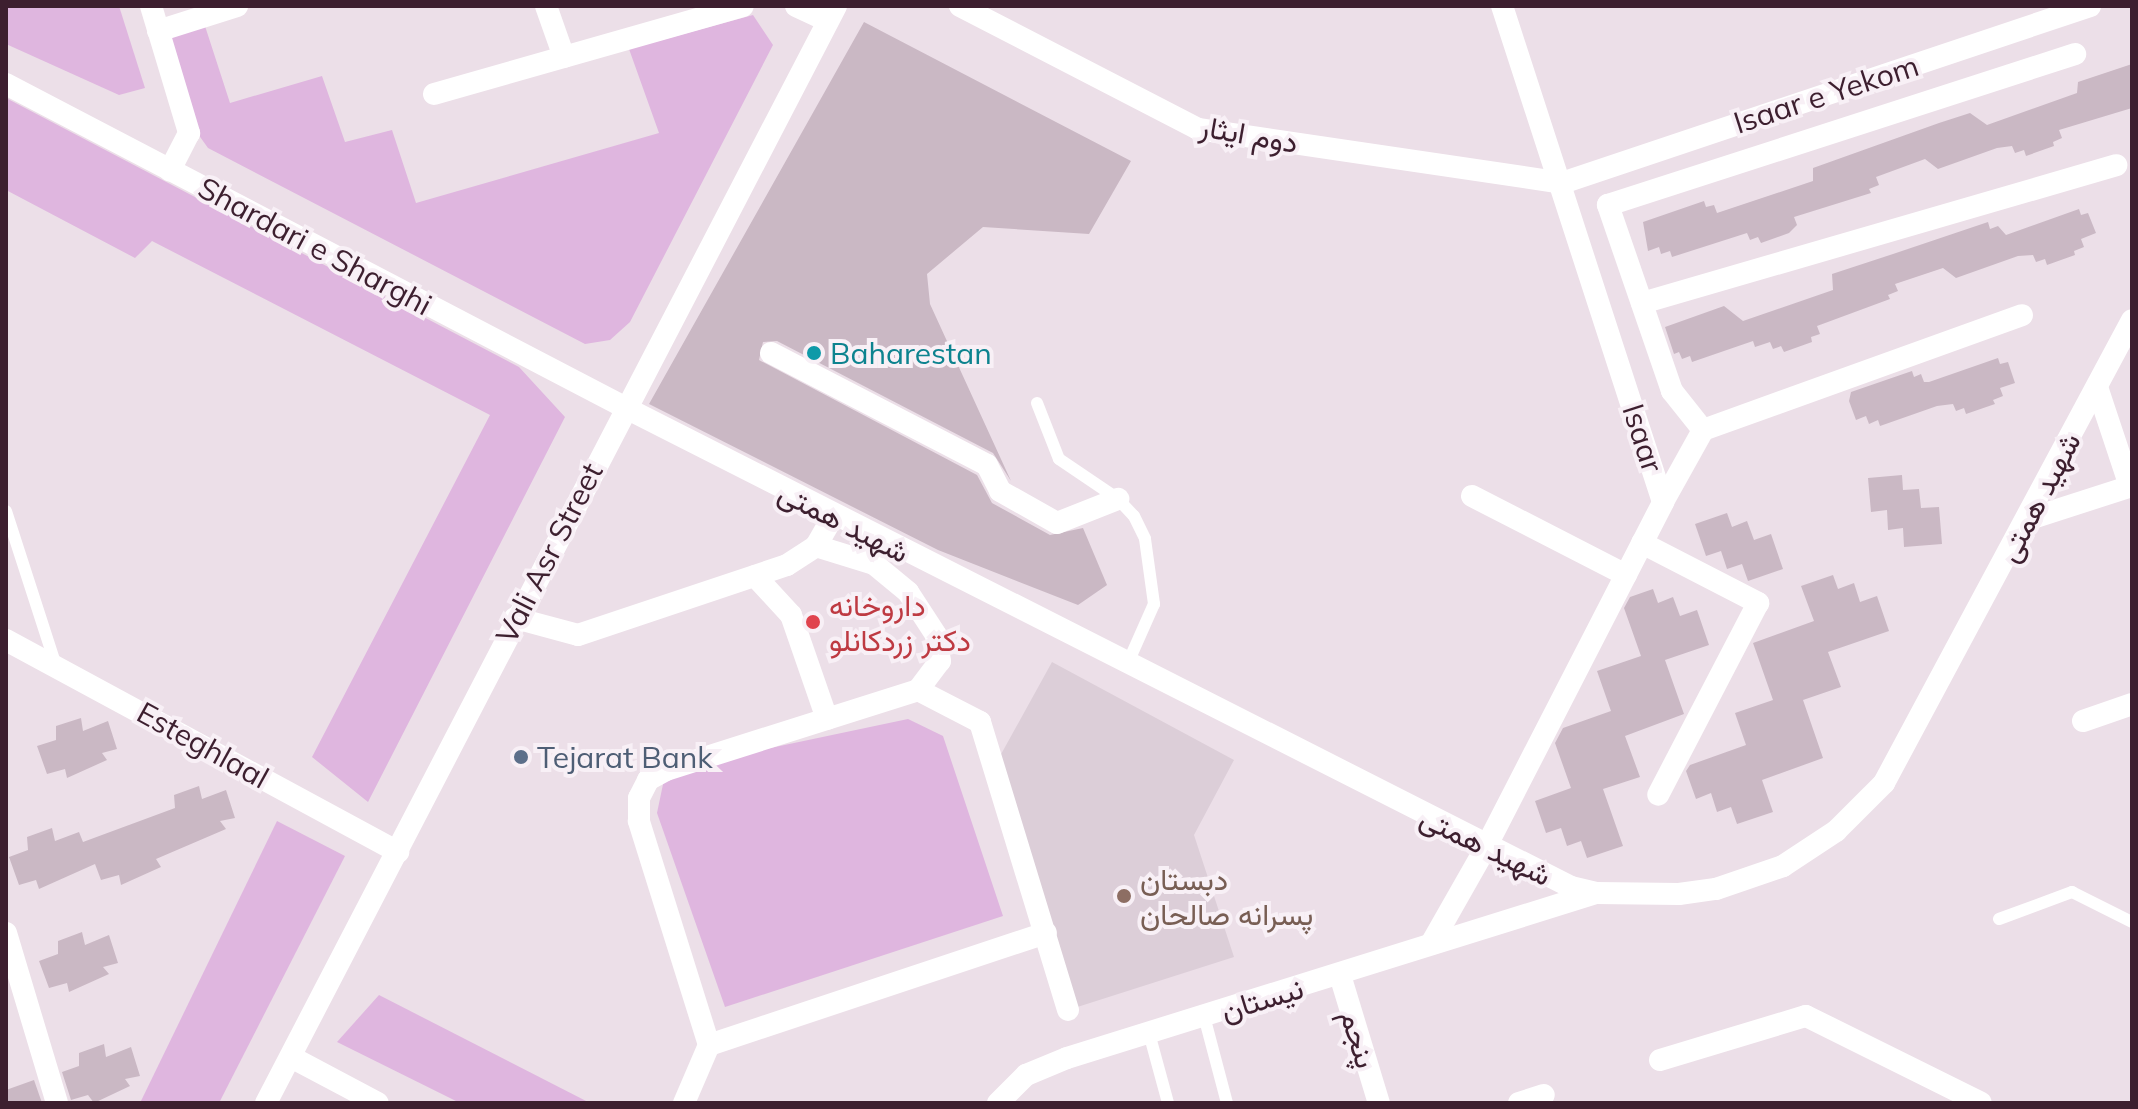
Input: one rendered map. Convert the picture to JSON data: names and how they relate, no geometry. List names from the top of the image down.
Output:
{
  "streets": {
    "street": [
      "Isaar e Yekom",
      "دوم ایثار",
      "Shardari e Sharghi",
      "Isaar",
      "شهید همتی",
      "Vali Asr Street",
      "Esteghlaal",
      "نيستان",
      "پنجم"
    ]
  },
  "crossings": [
    ["Isaar e Yekom", "دوم ایثار"],
    ["Isaar e Yekom", "Isaar"],
    ["دوم ایثار", "Isaar"],
    ["Shardari e Sharghi", "شهید همتی"],
    ["Shardari e Sharghi", "Vali Asr Street"],
    ["Isaar", "شهید همتی"],
    ["شهید همتی", "Vali Asr Street"],
    ["شهید همتی", "نيستان"],
    ["Vali Asr Street", "Esteghlaal"],
    ["نيستان", "پنجم"]
  ],
  "places": [
    "Baharestan",
    "داروخانه دکتر زردکانلو",
    "Tejarat Bank",
    "دبستان پسرانه صالحان"
  ]
}
